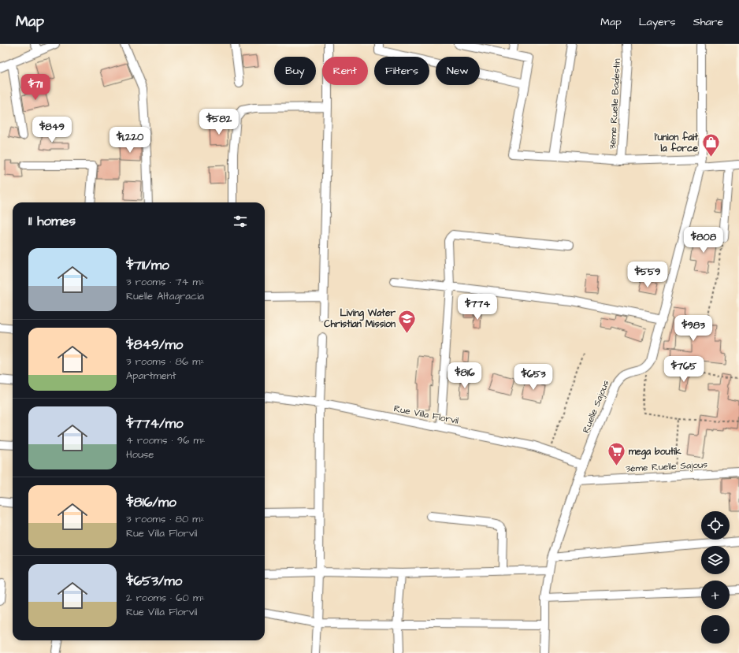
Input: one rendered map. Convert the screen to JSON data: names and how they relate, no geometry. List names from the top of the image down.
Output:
{
  "streets": {
    "street": [
      "3ème Ruelle Badestin",
      "Ruelle Sajous",
      "Rue Villa Florvil",
      "3ème Ruelle Sajous"
    ]
  },
  "crossings": [
    ["Ruelle Sajous", "Rue Villa Florvil"],
    ["Ruelle Sajous", "3ème Ruelle Sajous"]
  ],
  "places": {
    "shop": ["l'union fait la force"],
    "school or university": ["Living Water Christian Mission"],
    "supermarket": ["mega boutik"]
  },
  "page": {
    "header": "Map",
    "nav": ["Map", "Layers", "Share"],
    "chip": [
      "Buy",
      "Rent",
      "Filters",
      "New"
    ],
    "price": [
      "$711",
      "$582",
      "$849",
      "$1,220",
      "$808",
      "$559",
      "$774",
      "$983",
      "$765",
      "$816",
      "$653"
    ],
    "heading": "11 homes",
    "list": [
      {
        "name": "$711/mo",
        "note": "3 rooms · 74 m² · Ruelle Altagracia"
      },
      {
        "name": "$849/mo",
        "note": "3 rooms · 86 m² · Apartment"
      },
      {
        "name": "$774/mo",
        "note": "4 rooms · 96 m² · House"
      },
      {
        "name": "$816/mo",
        "note": "3 rooms · 80 m² · Rue Villa Florvil"
      },
      {
        "name": "$653/mo",
        "note": "2 rooms · 60 m² · Rue Villa Florvil"
      }
    ],
    "map_buttons": ["+", "−"]
  }
}
